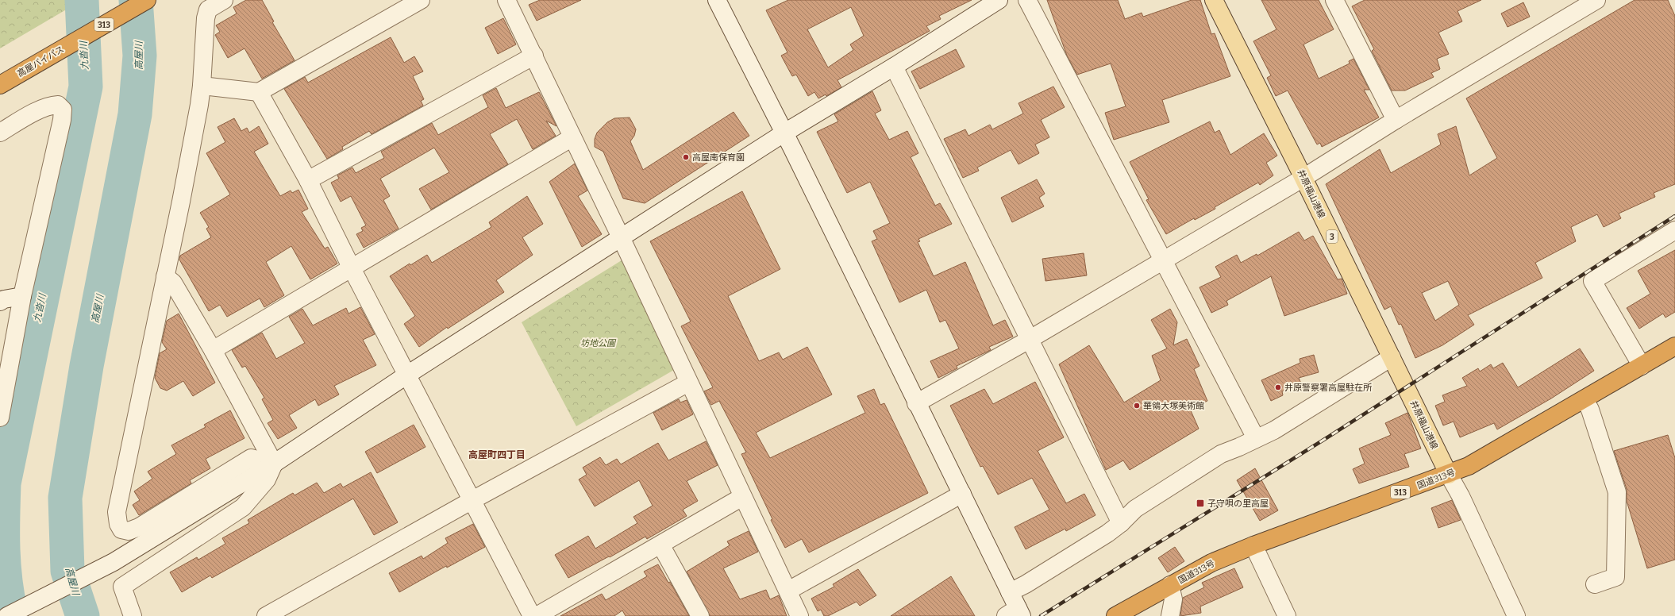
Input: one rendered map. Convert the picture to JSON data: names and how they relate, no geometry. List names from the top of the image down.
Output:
{
  "streets": {
    "highway": ["313", "高屋バイパス", "国道313号"],
    "main road": ["井原福山港線", "3"]
  },
  "crossings": [
    ["井原福山港線", "国道313号"]
  ],
  "districts": ["高屋町四丁目"],
  "water": ["九沓川", "高屋川"],
  "parks": ["坊地公園"],
  "places": {
    "other": ["高屋南保育園", "井原警察署高屋駐在所", "華鴒大塚美術館"],
    "transit": ["子守唄の里高屋"]
  }
}
